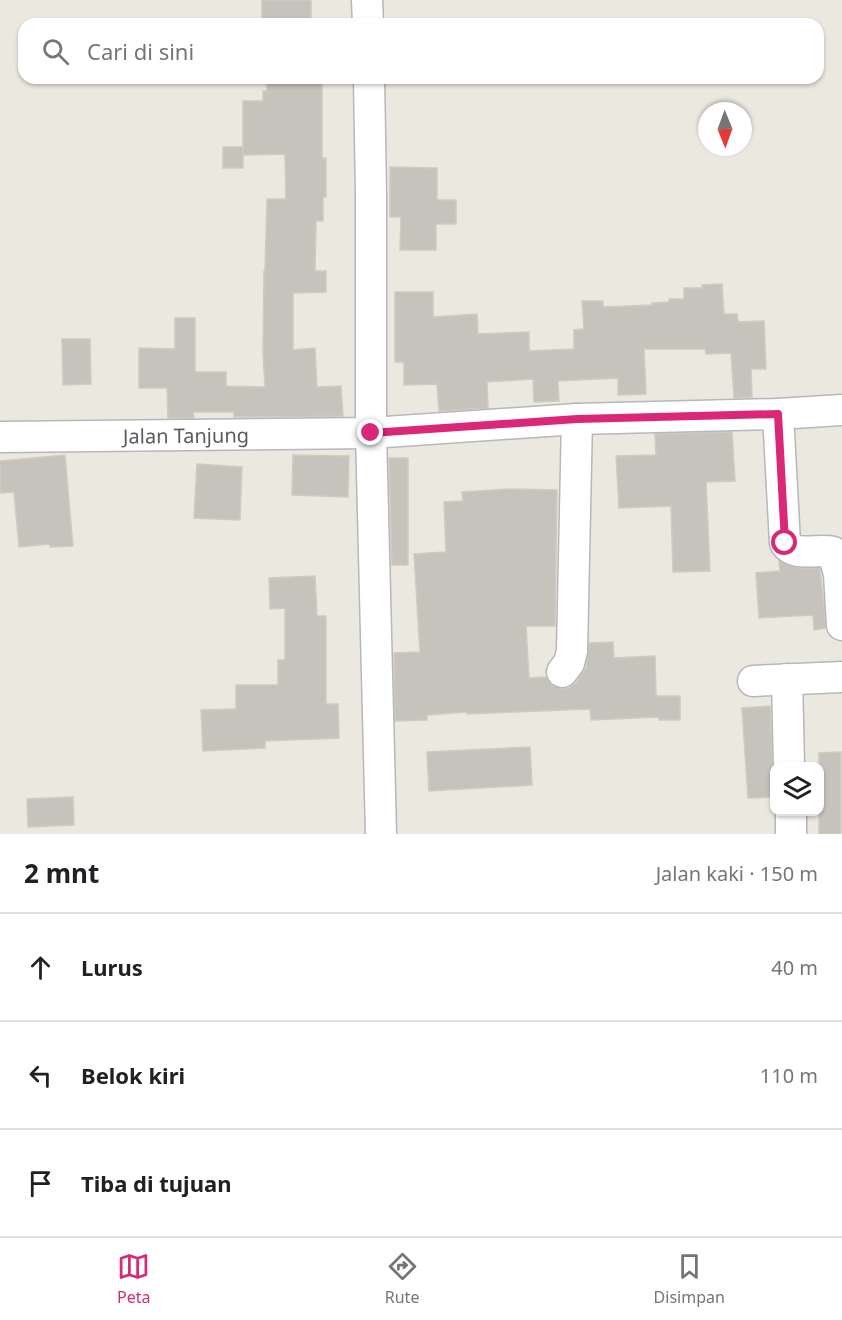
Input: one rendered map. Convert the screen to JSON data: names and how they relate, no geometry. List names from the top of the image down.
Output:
{
  "streets": {
    "street": ["Jalan Tanjung"]
  },
  "north": "bottom",
  "page": {
    "search": "Cari di sini",
    "heading": ["2 mnt", "Jalan kaki · 150 m"],
    "list": [
      ["Lurus", "40 m"],
      ["Belok kiri", "110 m"],
      "Tiba di tujuan"
    ],
    "nav": ["Peta", "Rute", "Disimpan"]
  }
}
